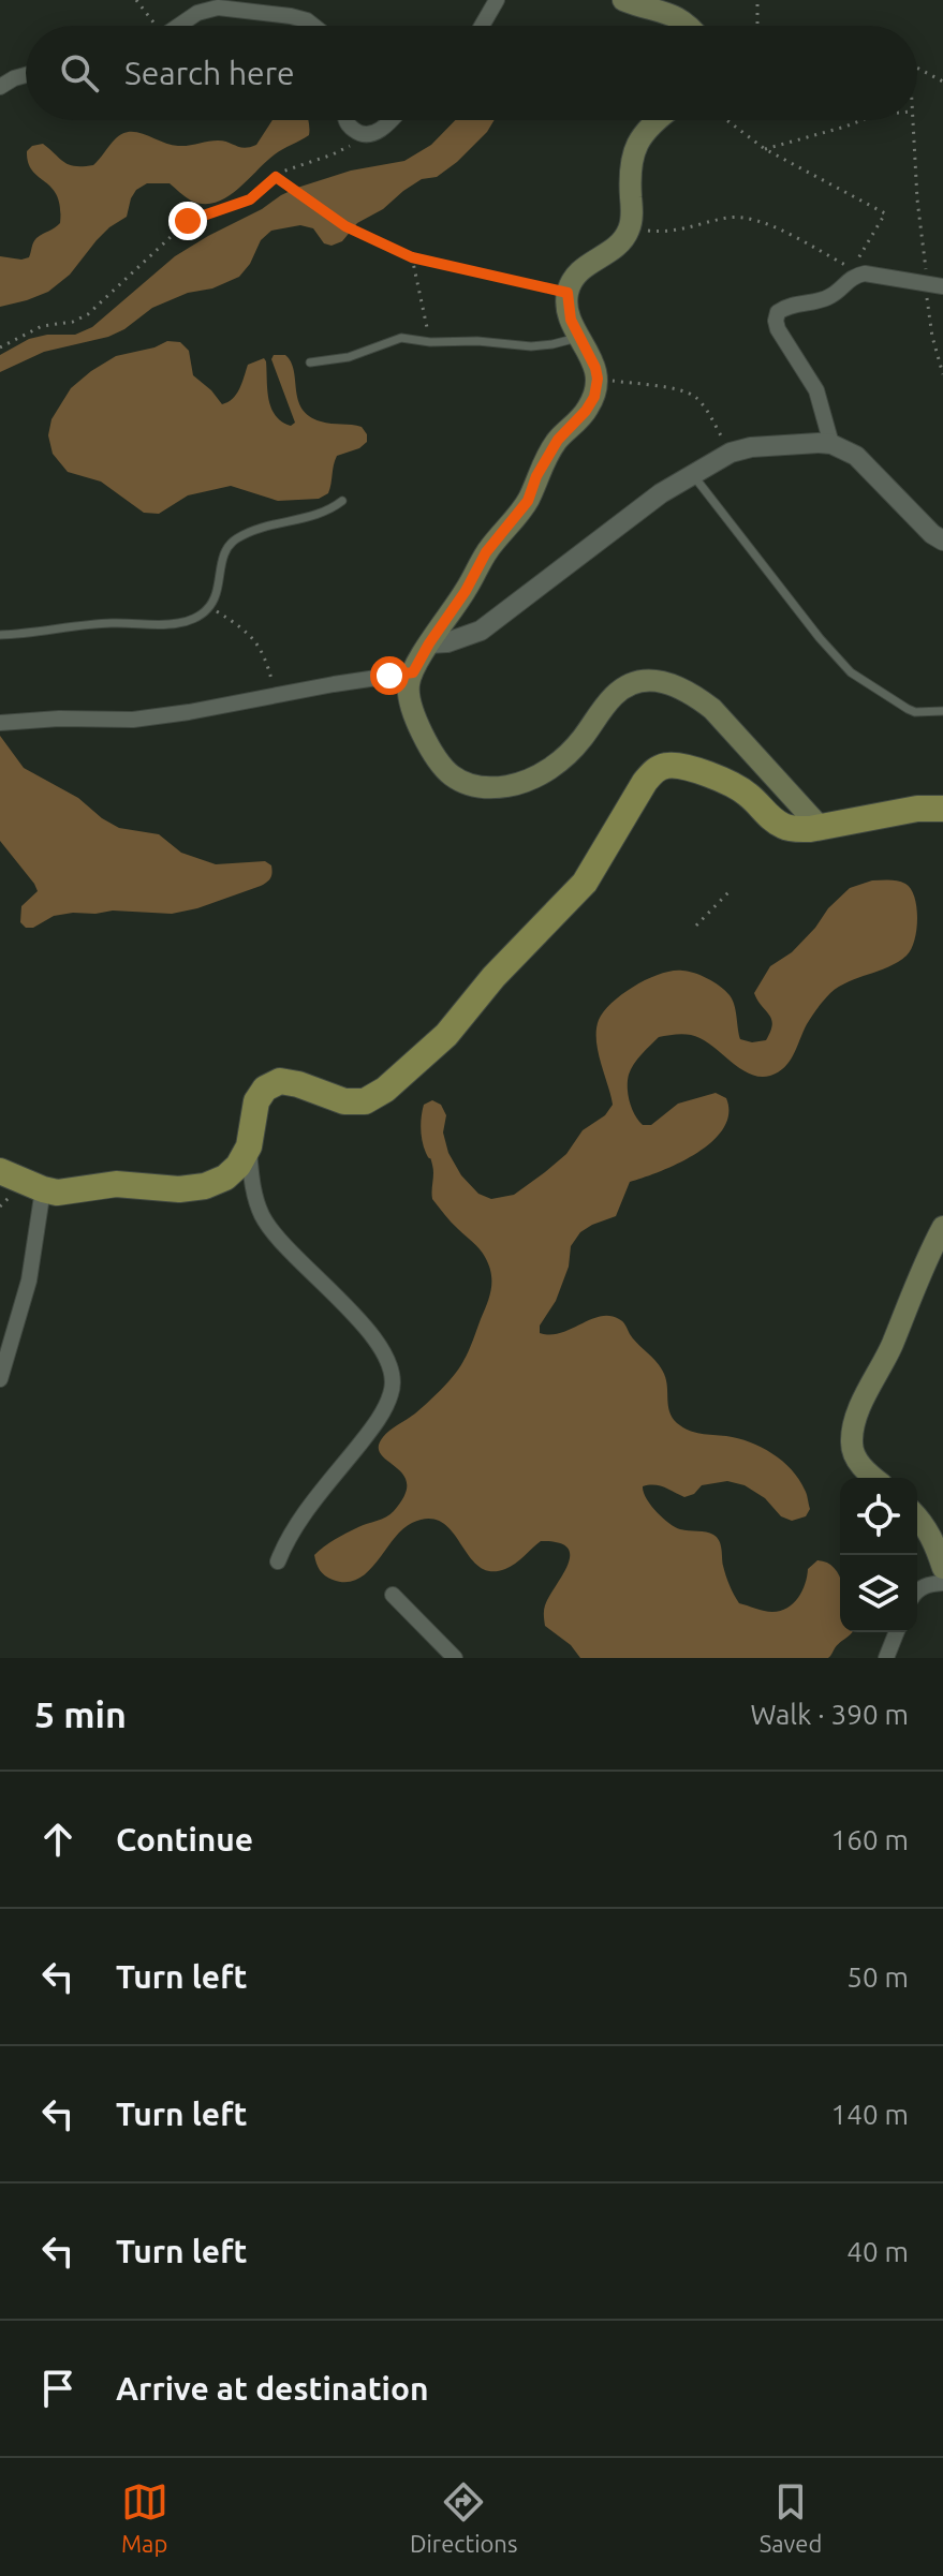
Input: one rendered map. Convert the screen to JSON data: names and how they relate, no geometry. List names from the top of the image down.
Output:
{
  "page": {
    "search": "Search here",
    "heading": ["5 min", "Walk · 390 m"],
    "list": [
      ["Continue", "160 m"],
      ["Turn left", "50 m"],
      ["Turn left", "140 m"],
      ["Turn left", "40 m"],
      "Arrive at destination"
    ],
    "nav": ["Map", "Directions", "Saved"]
  }
}
